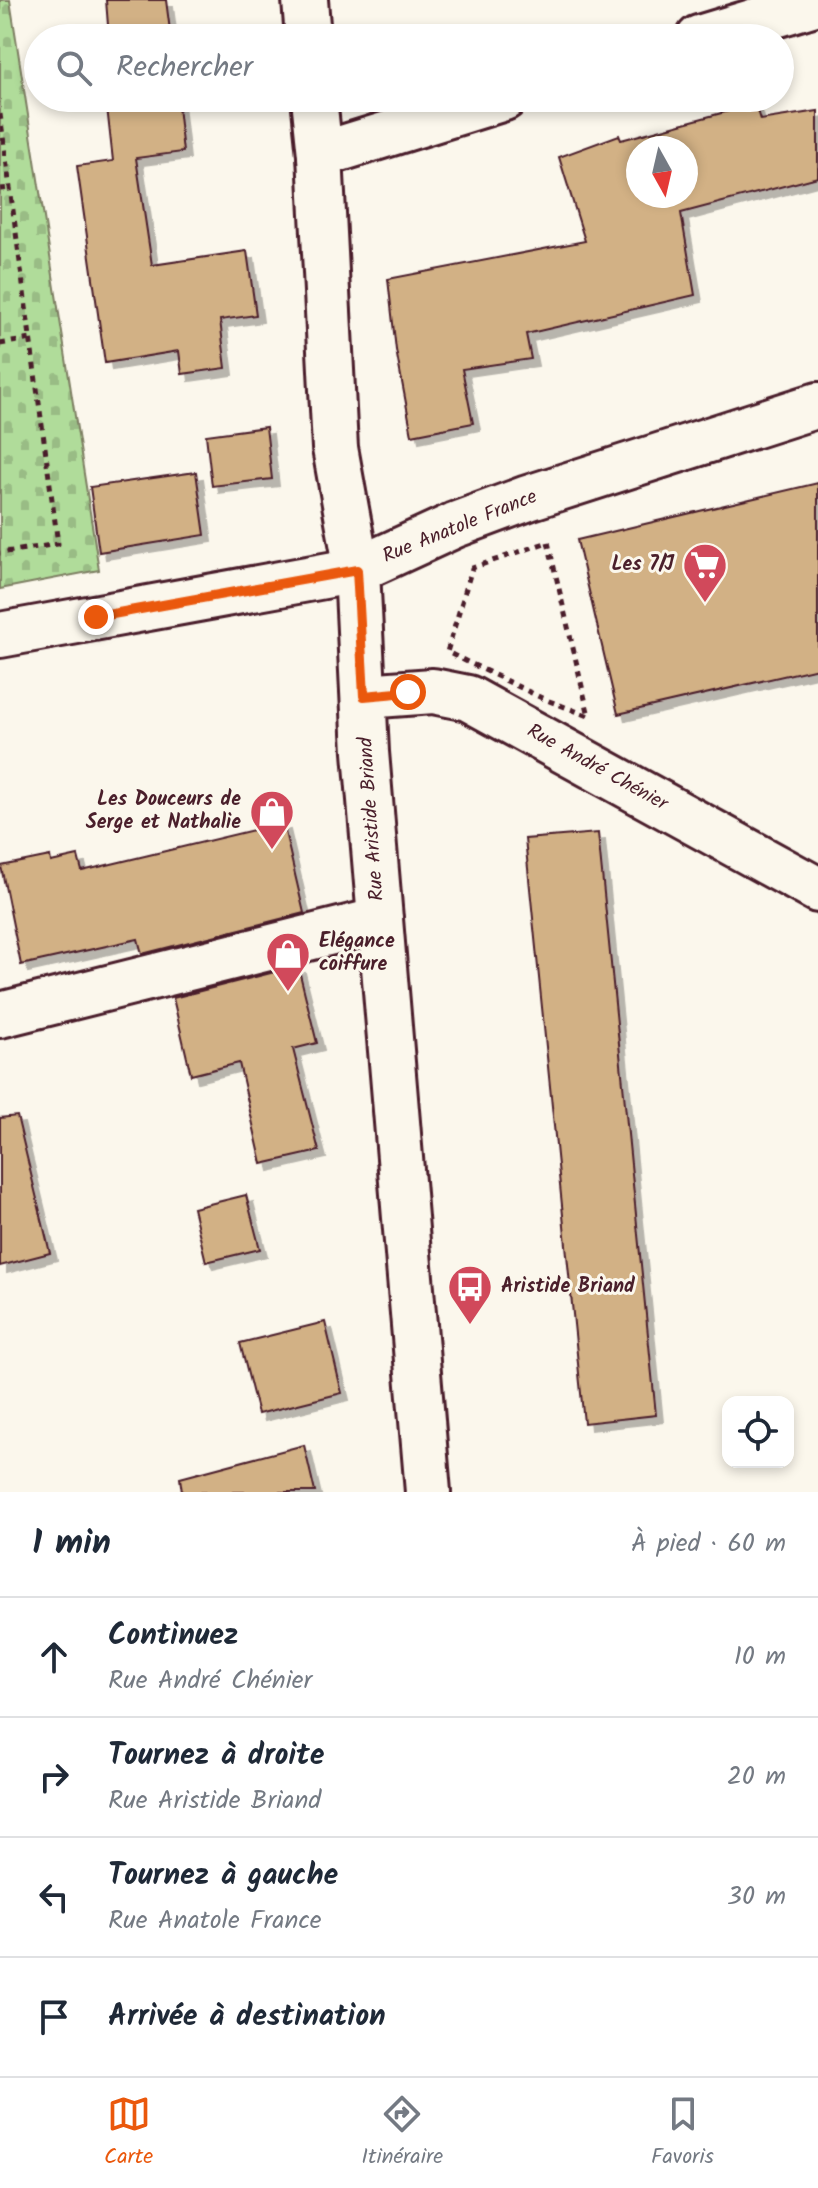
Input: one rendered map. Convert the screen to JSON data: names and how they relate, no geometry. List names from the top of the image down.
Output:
{
  "streets": {
    "street": ["Rue Anatole France", "Rue André Chénier", "Rue Aristide Briand"]
  },
  "crossings": [
    ["Rue Anatole France", "Rue Aristide Briand"],
    ["Rue André Chénier", "Rue Aristide Briand"]
  ],
  "places": {
    "supermarket": ["Les 7/J"],
    "shop": ["Les Douceurs de Serge et Nathalie", "Elégance coiffure"],
    "bus stop": ["Aristide Briand"]
  },
  "north": "bottom",
  "page": {
    "search": "Rechercher",
    "heading": ["1 min", "À pied · 60 m"],
    "list": [
      ["Continuez", "Rue André Chénier", "10 m"],
      ["Tournez à droite", "Rue Aristide Briand", "20 m"],
      ["Tournez à gauche", "Rue Anatole France", "30 m"],
      "Arrivée à destination"
    ],
    "nav": ["Carte", "Itinéraire", "Favoris"]
  }
}
